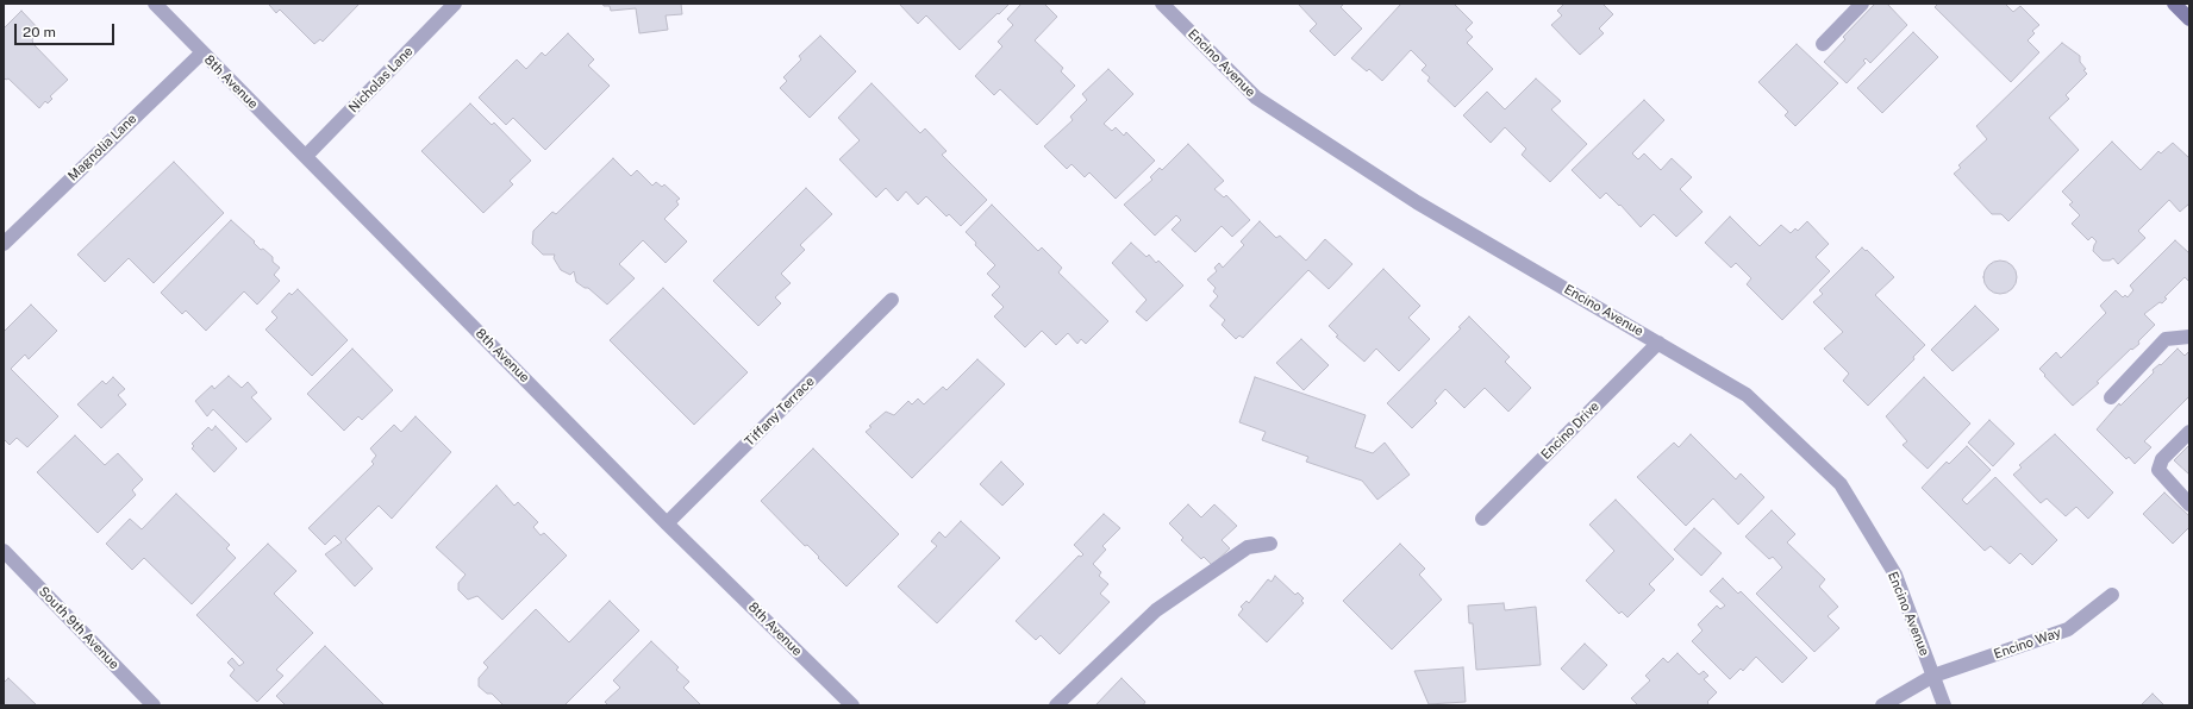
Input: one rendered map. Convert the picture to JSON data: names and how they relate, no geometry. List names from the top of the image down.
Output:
{
  "streets": {
    "street": [
      "Encino Avenue",
      "Nicholas Lane",
      "8th Avenue",
      "Magnolia Lane",
      "Tiffany Terrace",
      "Encino Drive",
      "South 9th Avenue",
      "Encino Way"
    ]
  },
  "crossings": [
    ["Encino Avenue", "Encino Drive"],
    ["Encino Avenue", "Encino Way"],
    ["Nicholas Lane", "8th Avenue"],
    ["8th Avenue", "Magnolia Lane"],
    ["8th Avenue", "Tiffany Terrace"]
  ],
  "scale_bar": "20 m"
}
